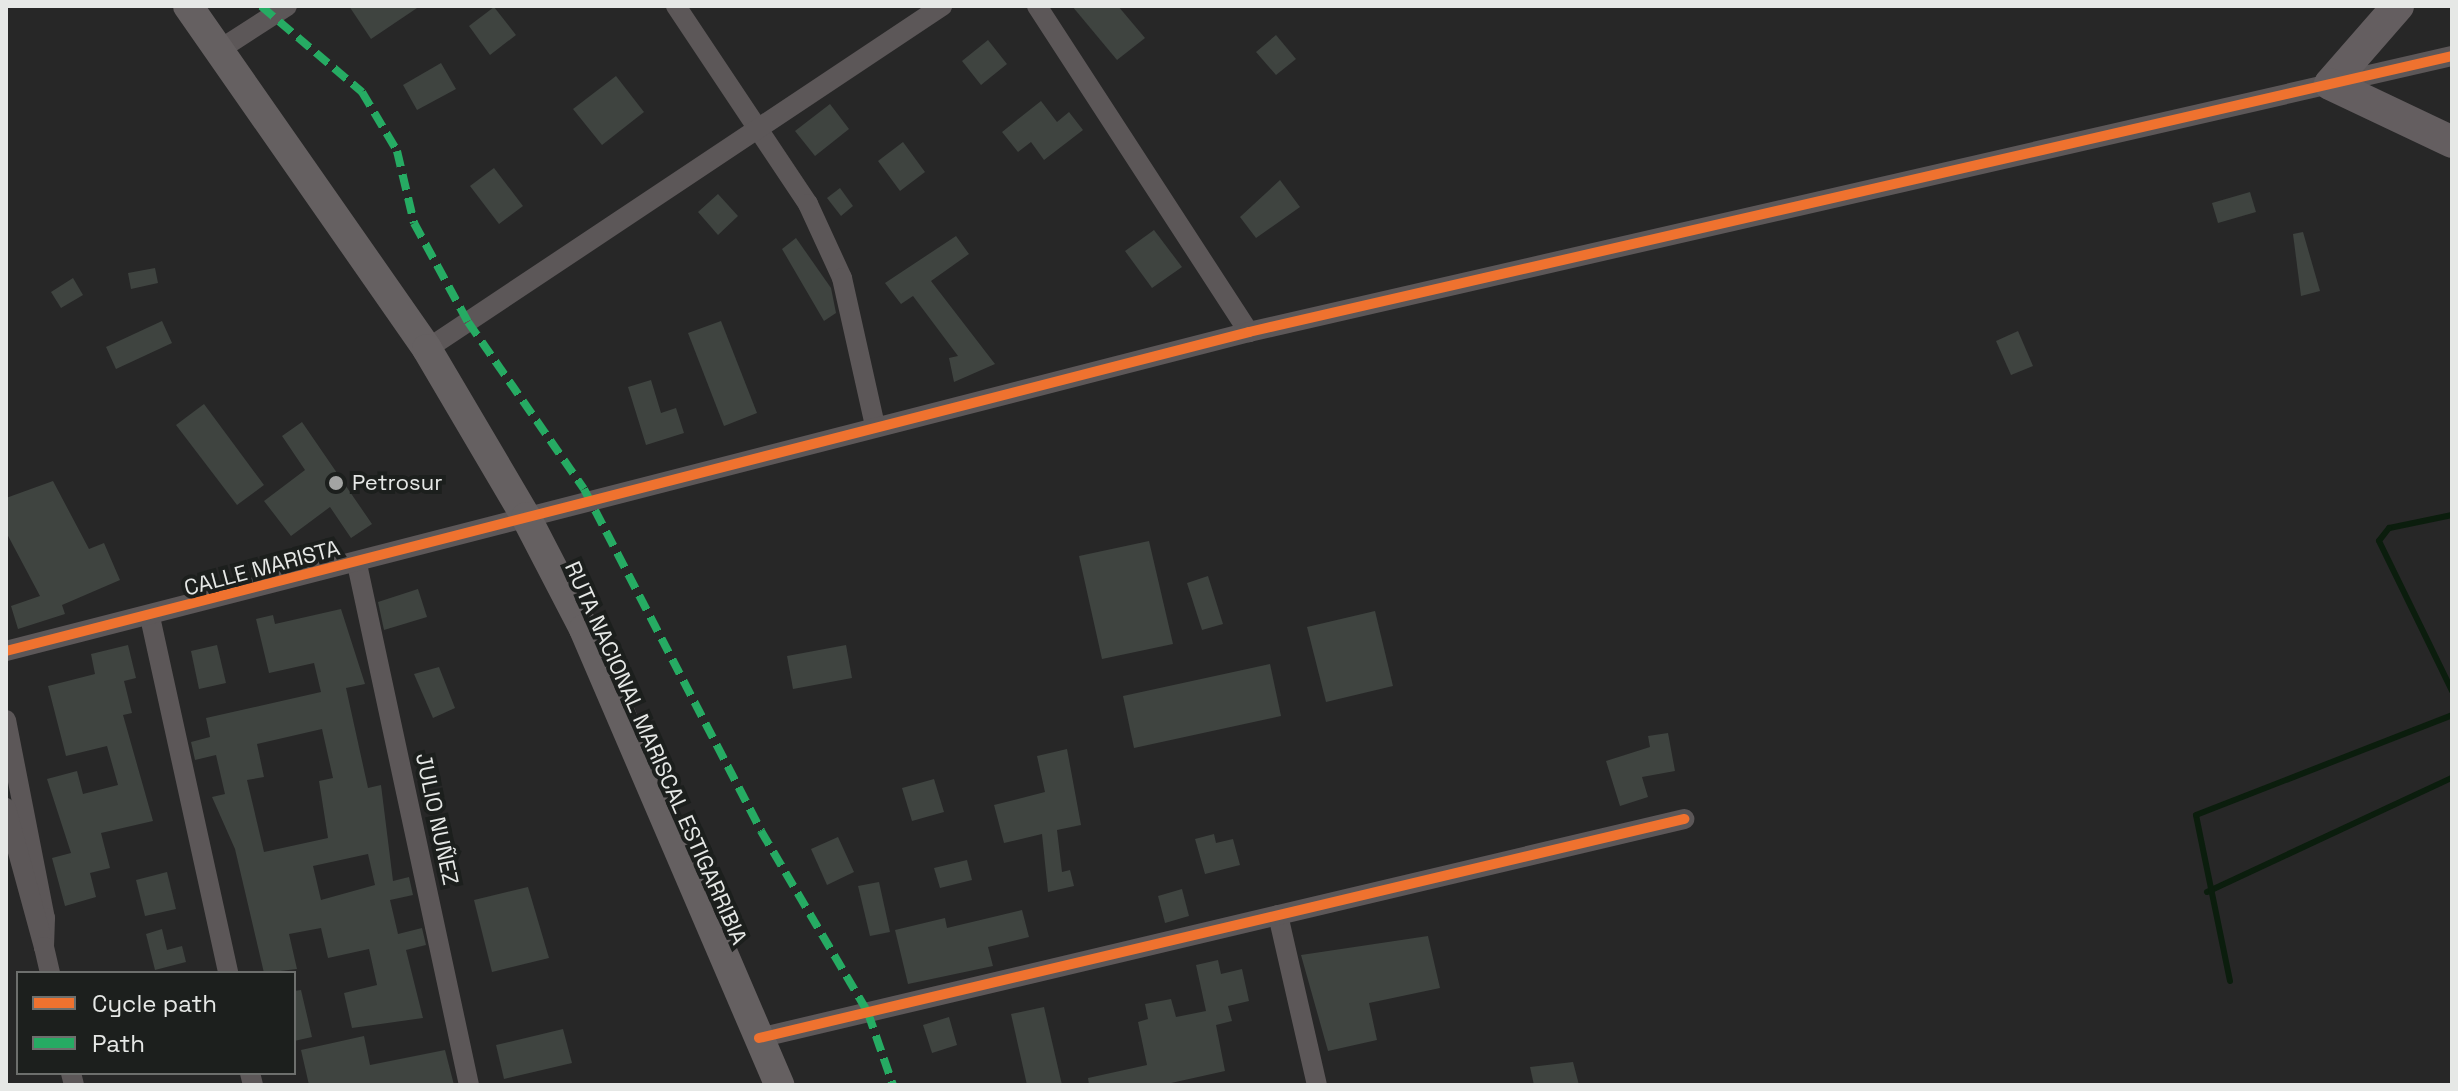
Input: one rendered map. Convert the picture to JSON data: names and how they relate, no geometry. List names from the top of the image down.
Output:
{
  "streets": {
    "main road": ["RUTA NACIONAL MARISCAL ESTIGARRIBIA"],
    "street": ["CALLE MARISTA", "JULIO NUÑEZ"]
  },
  "crossings": [
    ["CALLE MARISTA", "RUTA NACIONAL MARISCAL ESTIGARRIBIA"],
    ["CALLE MARISTA", "JULIO NUÑEZ"]
  ],
  "places": ["Petrosur"],
  "legend": ["Cycle path", "Path"]
}
